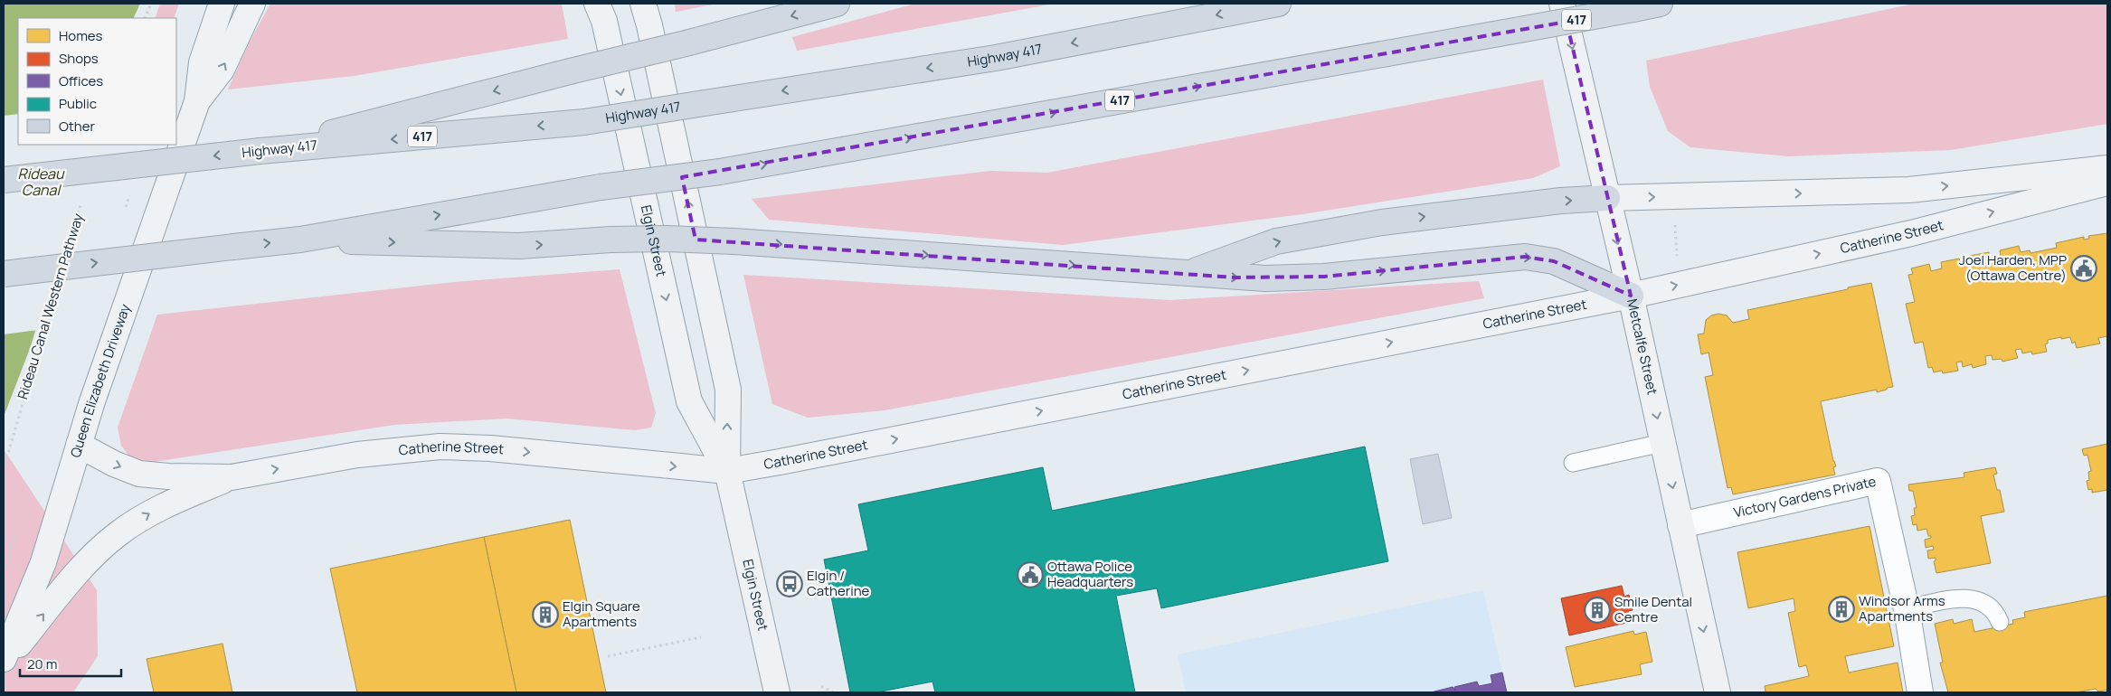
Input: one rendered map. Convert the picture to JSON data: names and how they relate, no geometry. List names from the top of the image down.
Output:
{
  "streets": {
    "highway": ["417", "Highway 417"],
    "main road": [
      "Catherine Street",
      "Elgin Street",
      "Metcalfe Street",
      "Queen Elizabeth Driveway"
    ],
    "street": ["Victory Gardens Private"],
    "path": ["Rideau Canal Western Pathway"]
  },
  "crossings": [
    ["Catherine Street", "Elgin Street"],
    ["Catherine Street", "Metcalfe Street"],
    ["Metcalfe Street", "Victory Gardens Private"]
  ],
  "one_way": ["Catherine Street", "Metcalfe Street"],
  "water": ["Rideau Canal"],
  "places": {
    "public building": ["Joel Harden, MPP (Ottawa Centre)", "Ottawa Police Headquarters"],
    "bus stop": ["Elgin / Catherine"],
    "building": ["Windsor Arms Apartments", "Smile Dental Centre", "Elgin Square Apartments"]
  },
  "legend": [
    "Homes",
    "Shops",
    "Offices",
    "Public",
    "Other"
  ],
  "scale_bar": "20 m"
}
